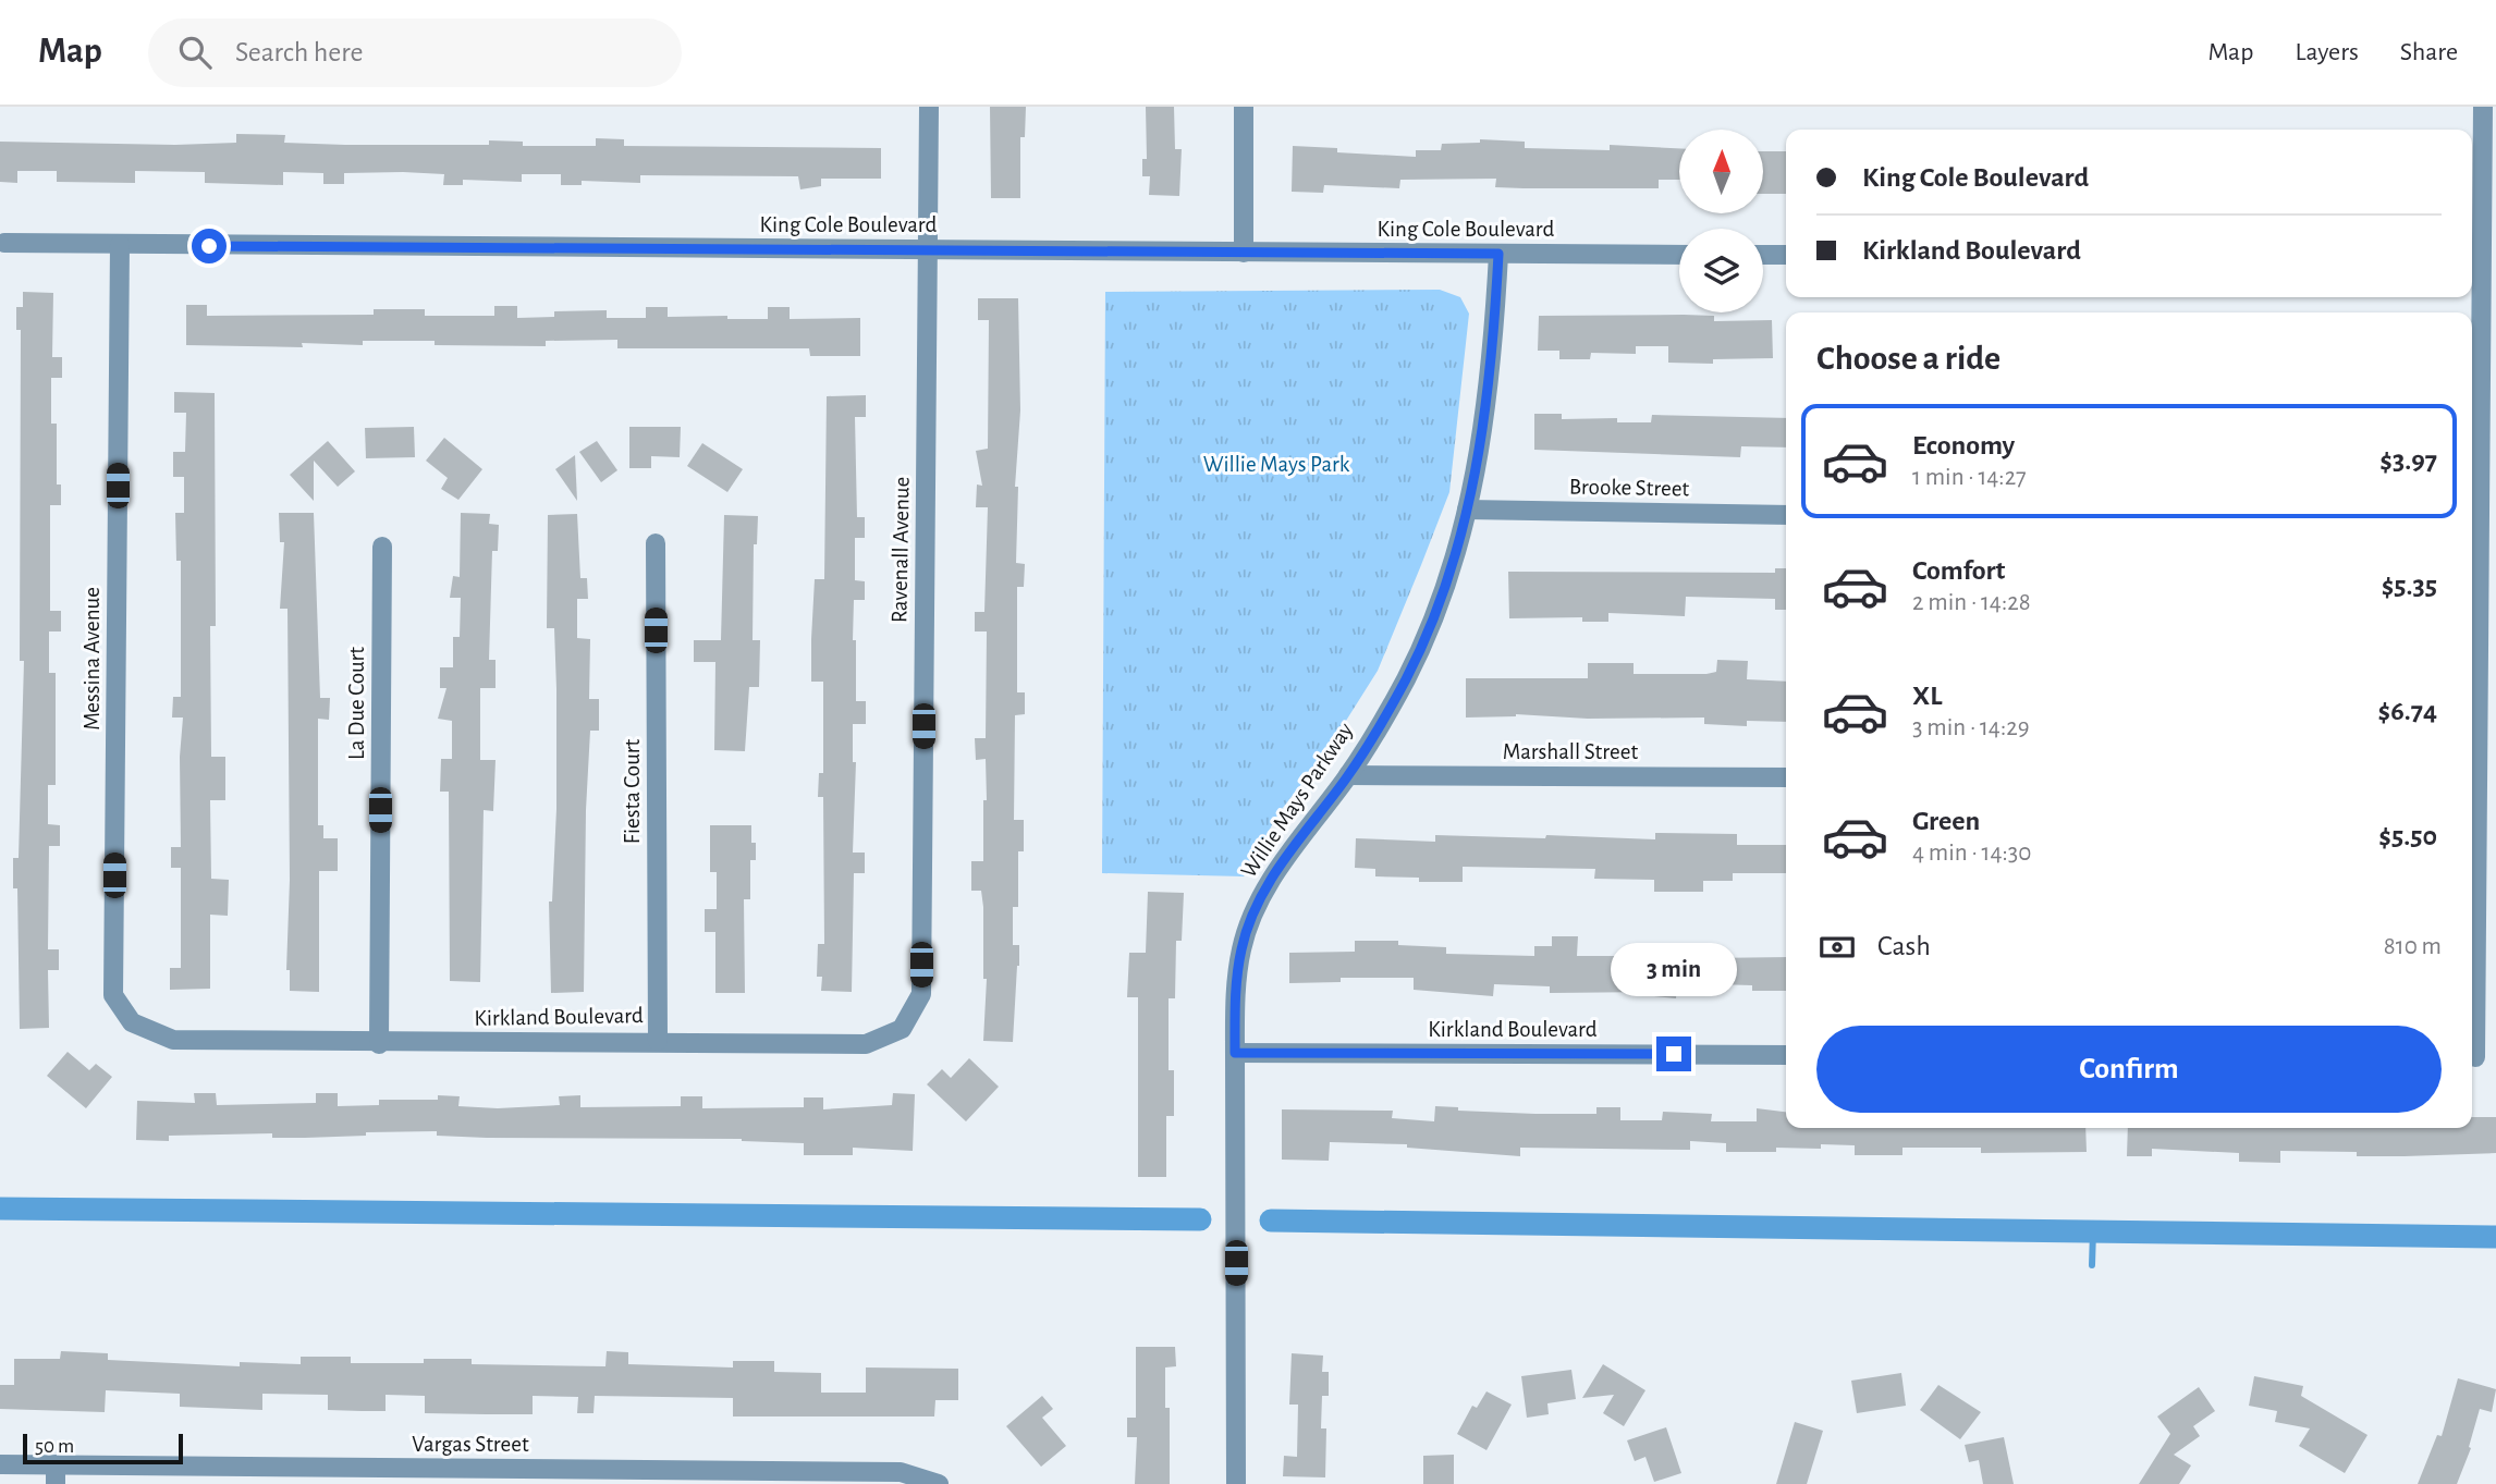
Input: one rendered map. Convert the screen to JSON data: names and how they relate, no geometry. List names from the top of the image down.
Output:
{
  "streets": {
    "street": [
      "King Cole Boulevard",
      "Brooke Street",
      "Ravenall Avenue",
      "Messina Avenue",
      "La Due Court",
      "Marshall Street",
      "Fiesta Court",
      "Willie Mays Parkway",
      "Kirkland Boulevard",
      "Vargas Street"
    ]
  },
  "crossings": [
    ["King Cole Boulevard", "Ravenall Avenue"],
    ["King Cole Boulevard", "Messina Avenue"],
    ["King Cole Boulevard", "Willie Mays Parkway"],
    ["Brooke Street", "Willie Mays Parkway"],
    ["Ravenall Avenue", "Kirkland Boulevard"],
    ["Messina Avenue", "Kirkland Boulevard"],
    ["La Due Court", "Kirkland Boulevard"],
    ["Marshall Street", "Willie Mays Parkway"],
    ["Fiesta Court", "Kirkland Boulevard"],
    ["Willie Mays Parkway", "Kirkland Boulevard"]
  ],
  "parks": ["Willie Mays Park"],
  "scale_bar": "50 m",
  "north": "top",
  "page": {
    "header": "Map",
    "search": "Search here",
    "nav": ["Map", "Layers", "Share"],
    "banner": ["King Cole Boulevard", "Kirkland Boulevard"],
    "heading": "Choose a ride",
    "list": [
      {
        "name": "Economy",
        "note": "1 min · 14:27",
        "value": "$3.97"
      },
      {
        "name": "Comfort",
        "note": "2 min · 14:28",
        "value": "$5.35"
      },
      {
        "name": "XL",
        "note": "3 min · 14:29",
        "value": "$6.74"
      },
      {
        "name": "Green",
        "note": "4 min · 14:30",
        "value": "$5.50"
      }
    ],
    "pay": ["Cash", "810 m"],
    "bubble": "3 min",
    "buttons": "Confirm",
    "scale": "50 m"
  }
}
